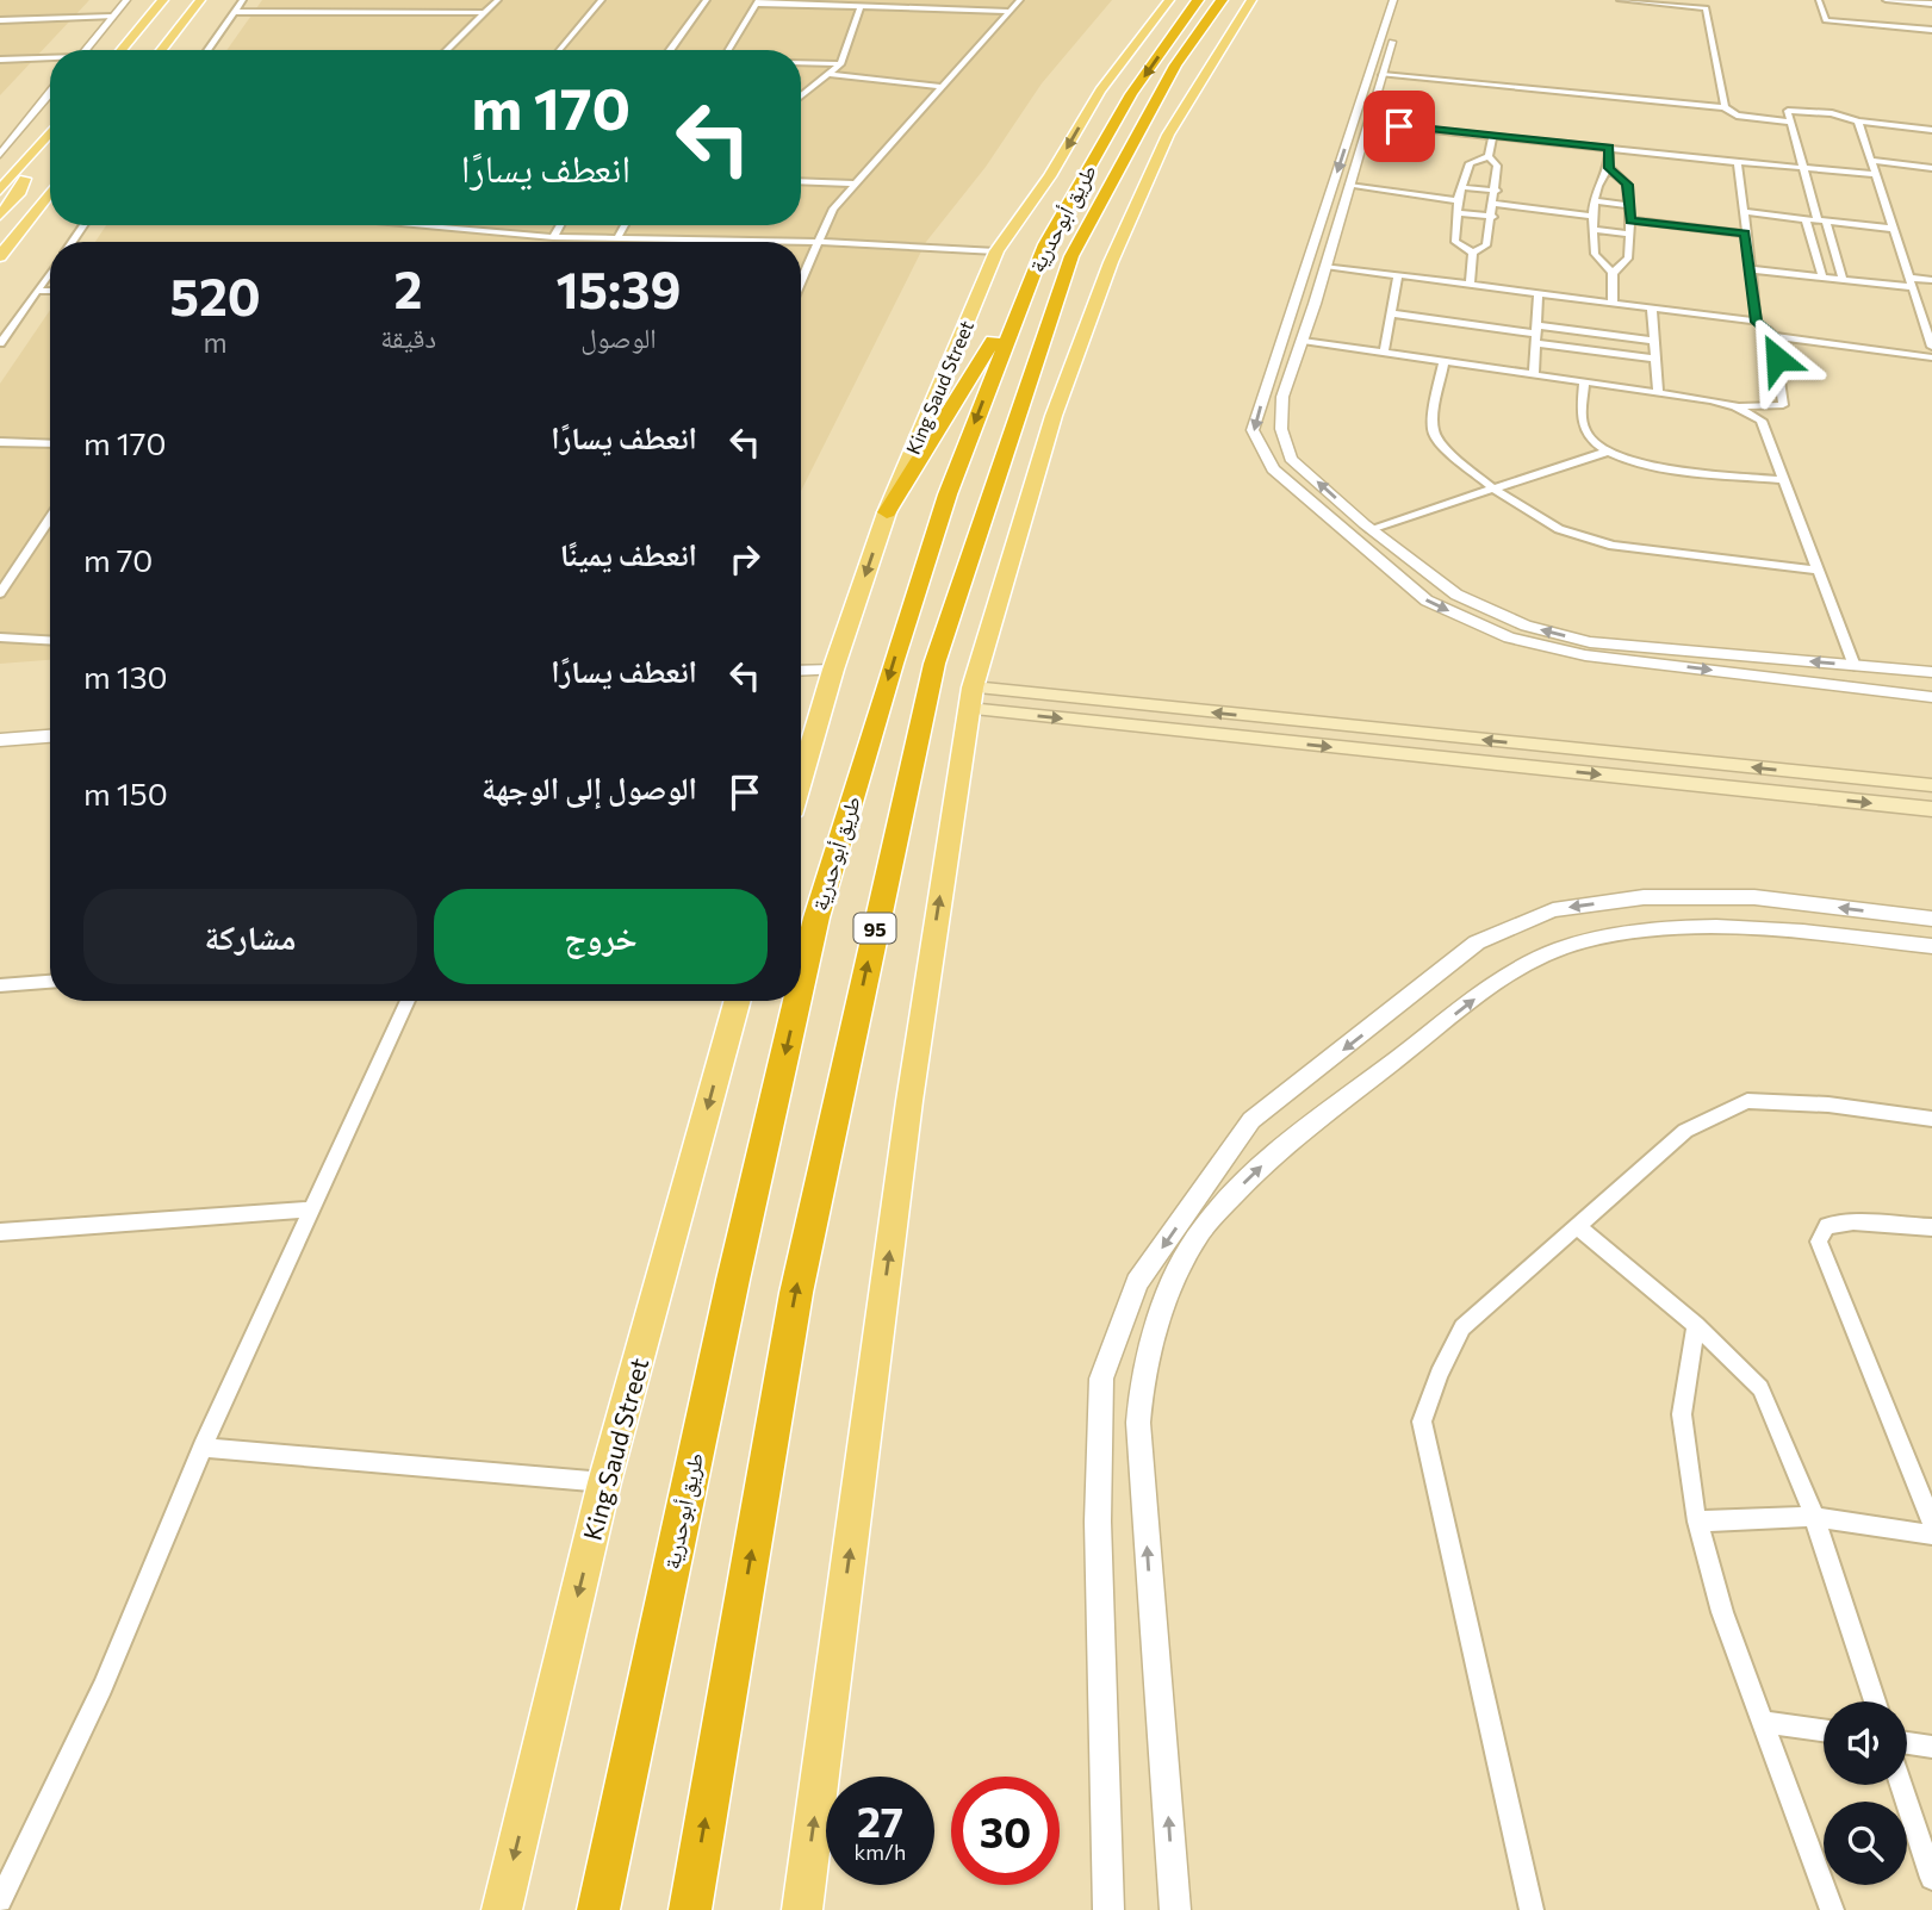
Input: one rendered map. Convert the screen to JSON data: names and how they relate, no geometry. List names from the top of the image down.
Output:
{
  "streets": {
    "highway": ["طريق أبوحدرية", "95"],
    "main road": ["King Saud Street"]
  },
  "page": {
    "turn": ["170 m", "انعطف يسارًا"],
    "eta": [
      "15:39",
      "الوصول",
      "2",
      "دقيقة",
      "520",
      "m"
    ],
    "list": [
      {
        "name": "انعطف يسارًا",
        "value": "170 m"
      },
      {
        "name": "انعطف يمينًا",
        "value": "70 m"
      },
      {
        "name": "انعطف يسارًا",
        "value": "130 m"
      },
      {
        "name": "الوصول إلى الوجهة",
        "value": "150 m"
      }
    ],
    "buttons": ["خروج", "مشاركة"],
    "speed": "27 km/h",
    "limit": "30"
  }
}
